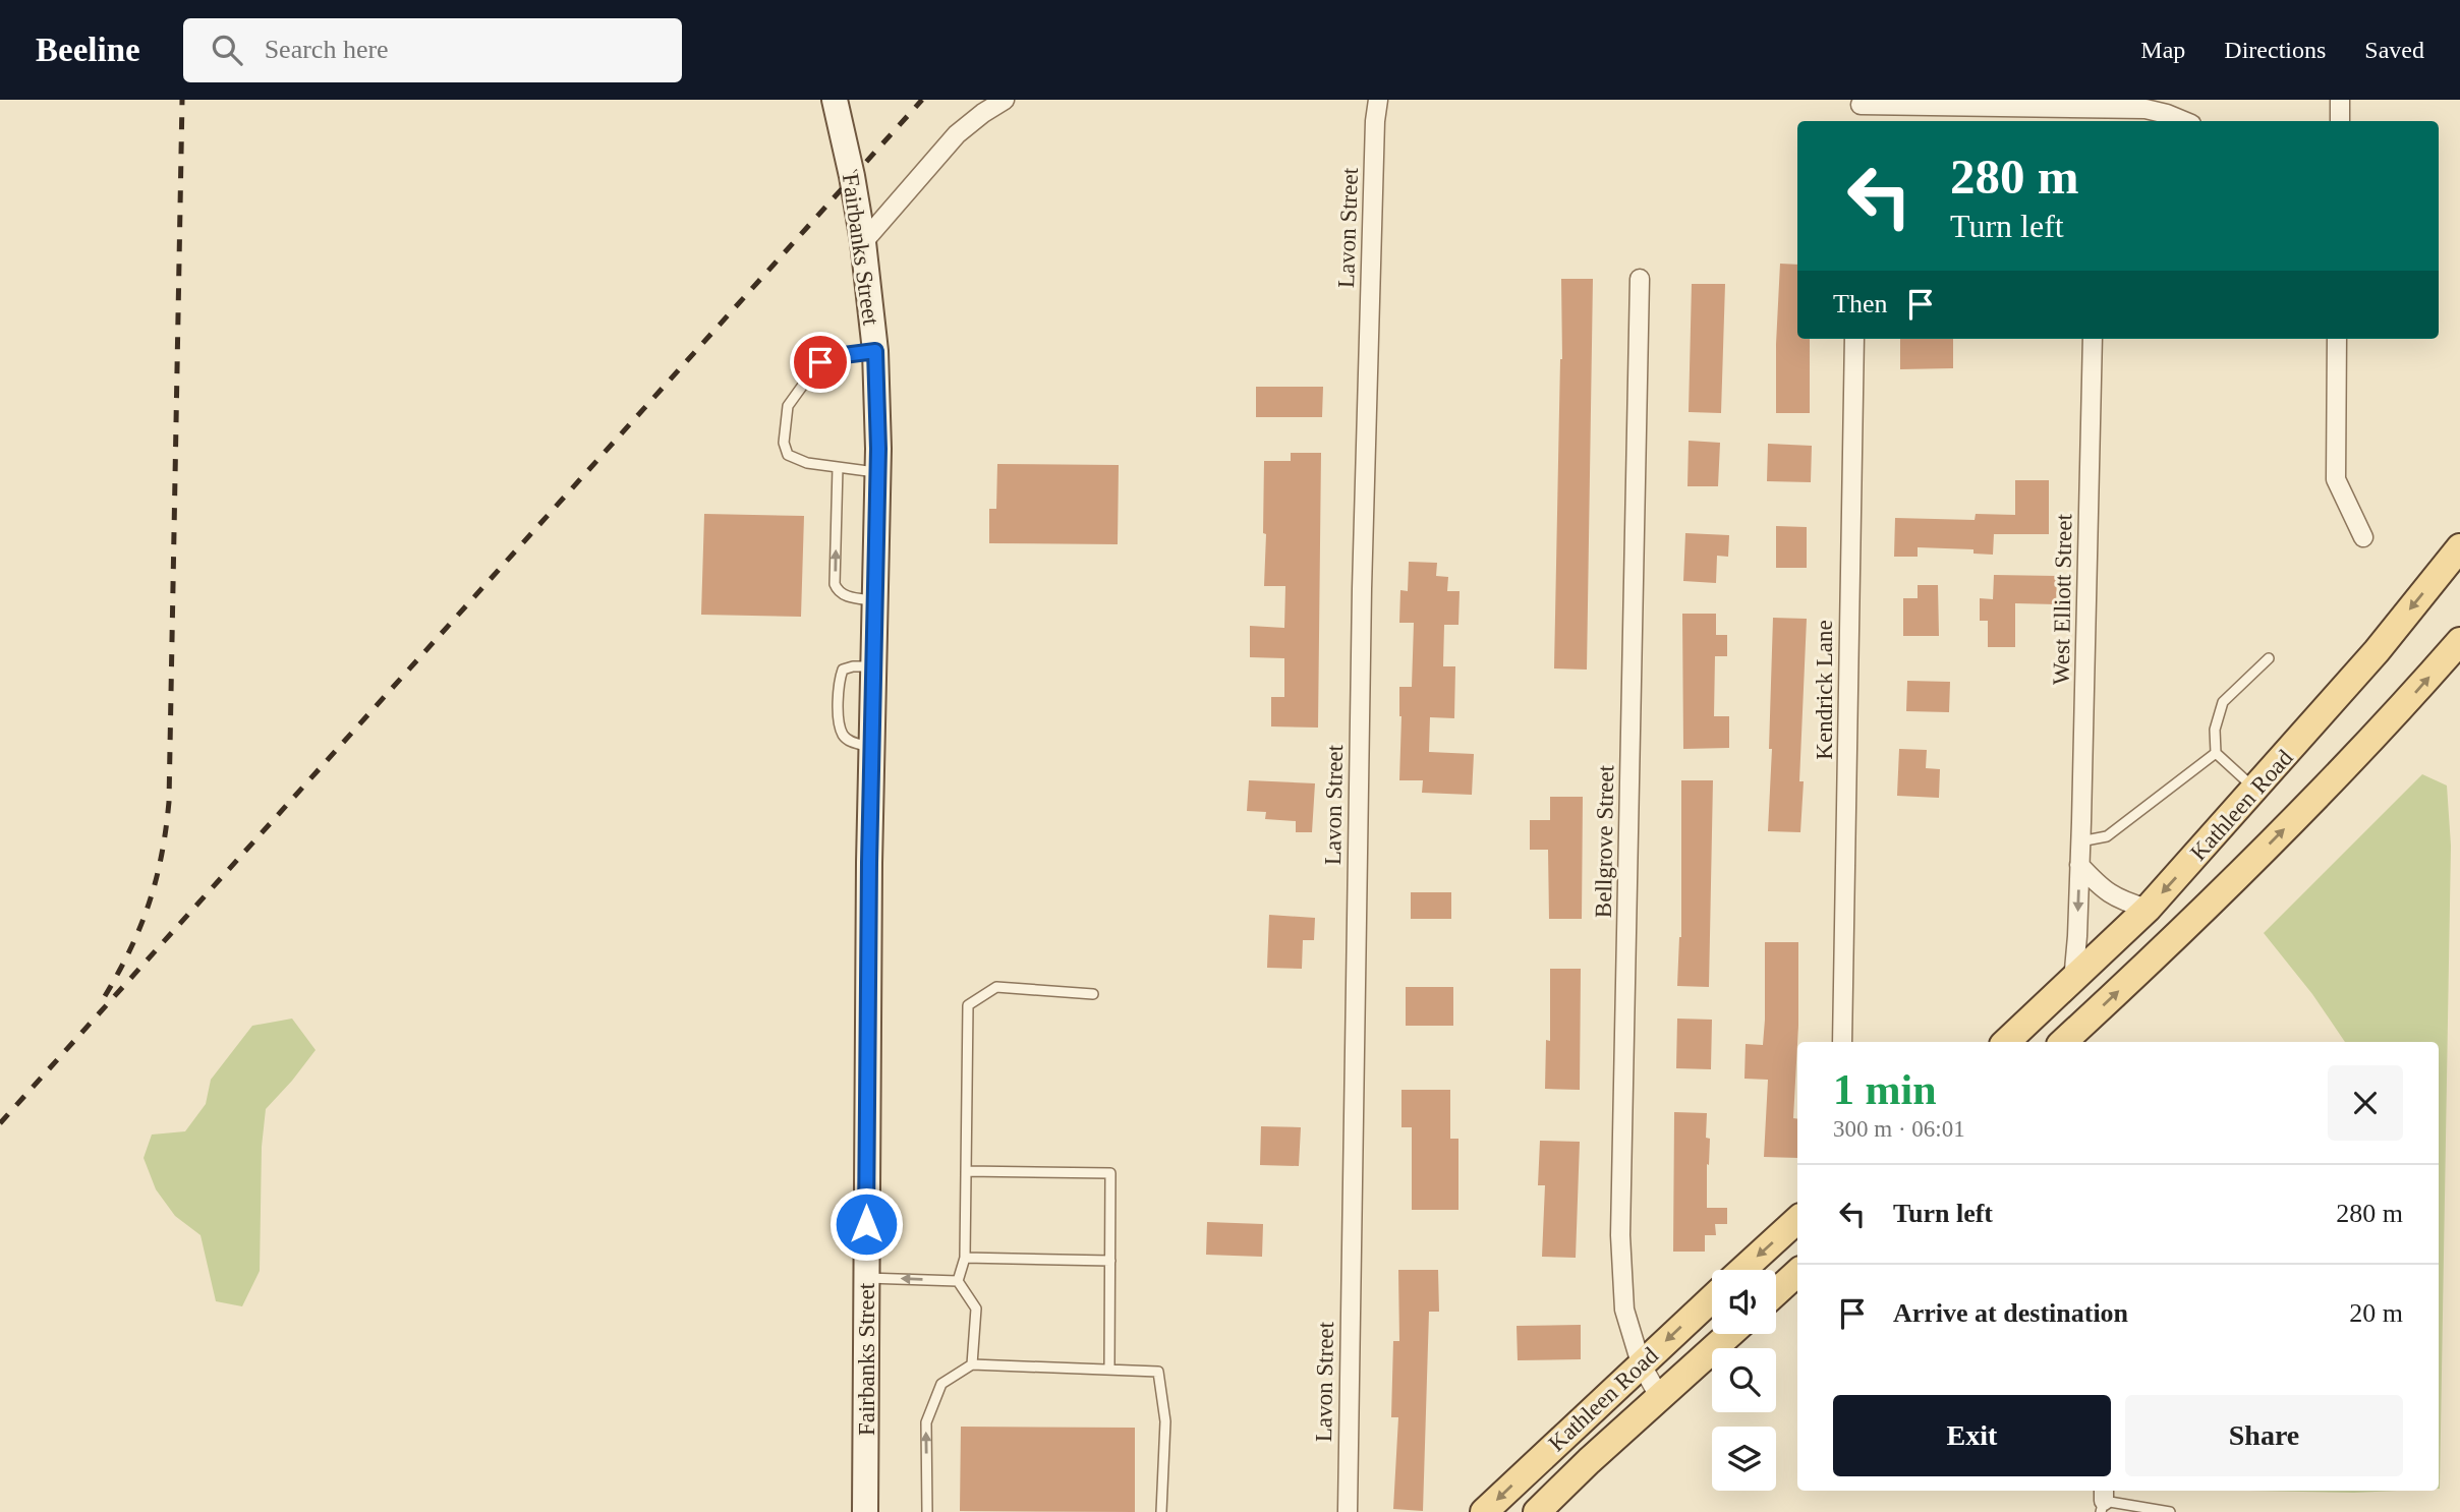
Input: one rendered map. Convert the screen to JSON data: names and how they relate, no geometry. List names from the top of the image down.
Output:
{
  "streets": {
    "main road": ["Kathleen Road"],
    "street": [
      "Lavon Street",
      "Fairbanks Street",
      "West Elliott Street",
      "Kendrick Lane",
      "Bellgrove Street"
    ]
  },
  "crossings": [
    ["West Elliott Street", "Kathleen Road"],
    ["Kathleen Road", "Bellgrove Street"]
  ],
  "page": {
    "header": "Beeline",
    "search": "Search here",
    "nav": ["Map", "Directions", "Saved"],
    "turn": ["280 m", "Turn left"],
    "then": "Then",
    "heading": ["1 min", "300 m · 06:01"],
    "list": [
      {
        "name": "Turn left",
        "value": "280 m"
      },
      {
        "name": "Arrive at destination",
        "value": "20 m"
      }
    ],
    "buttons": ["Exit", "Share"]
  }
}
